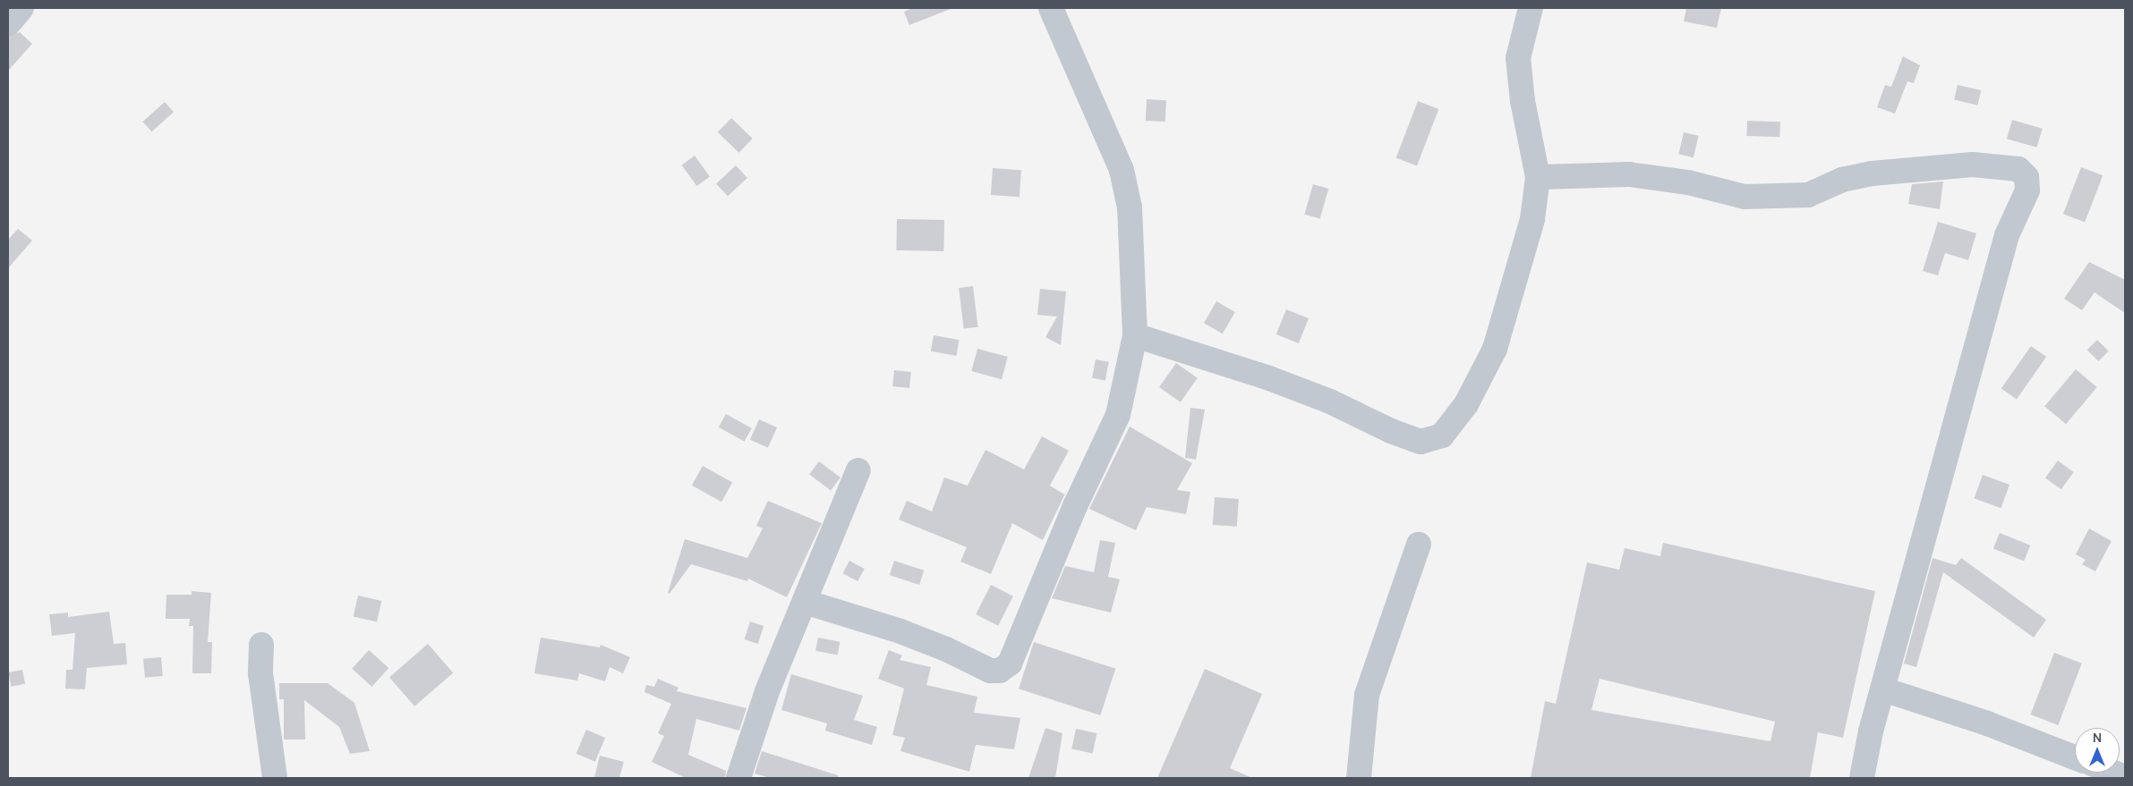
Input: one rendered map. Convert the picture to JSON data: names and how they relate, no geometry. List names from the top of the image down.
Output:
{
  "north": "top"
}
